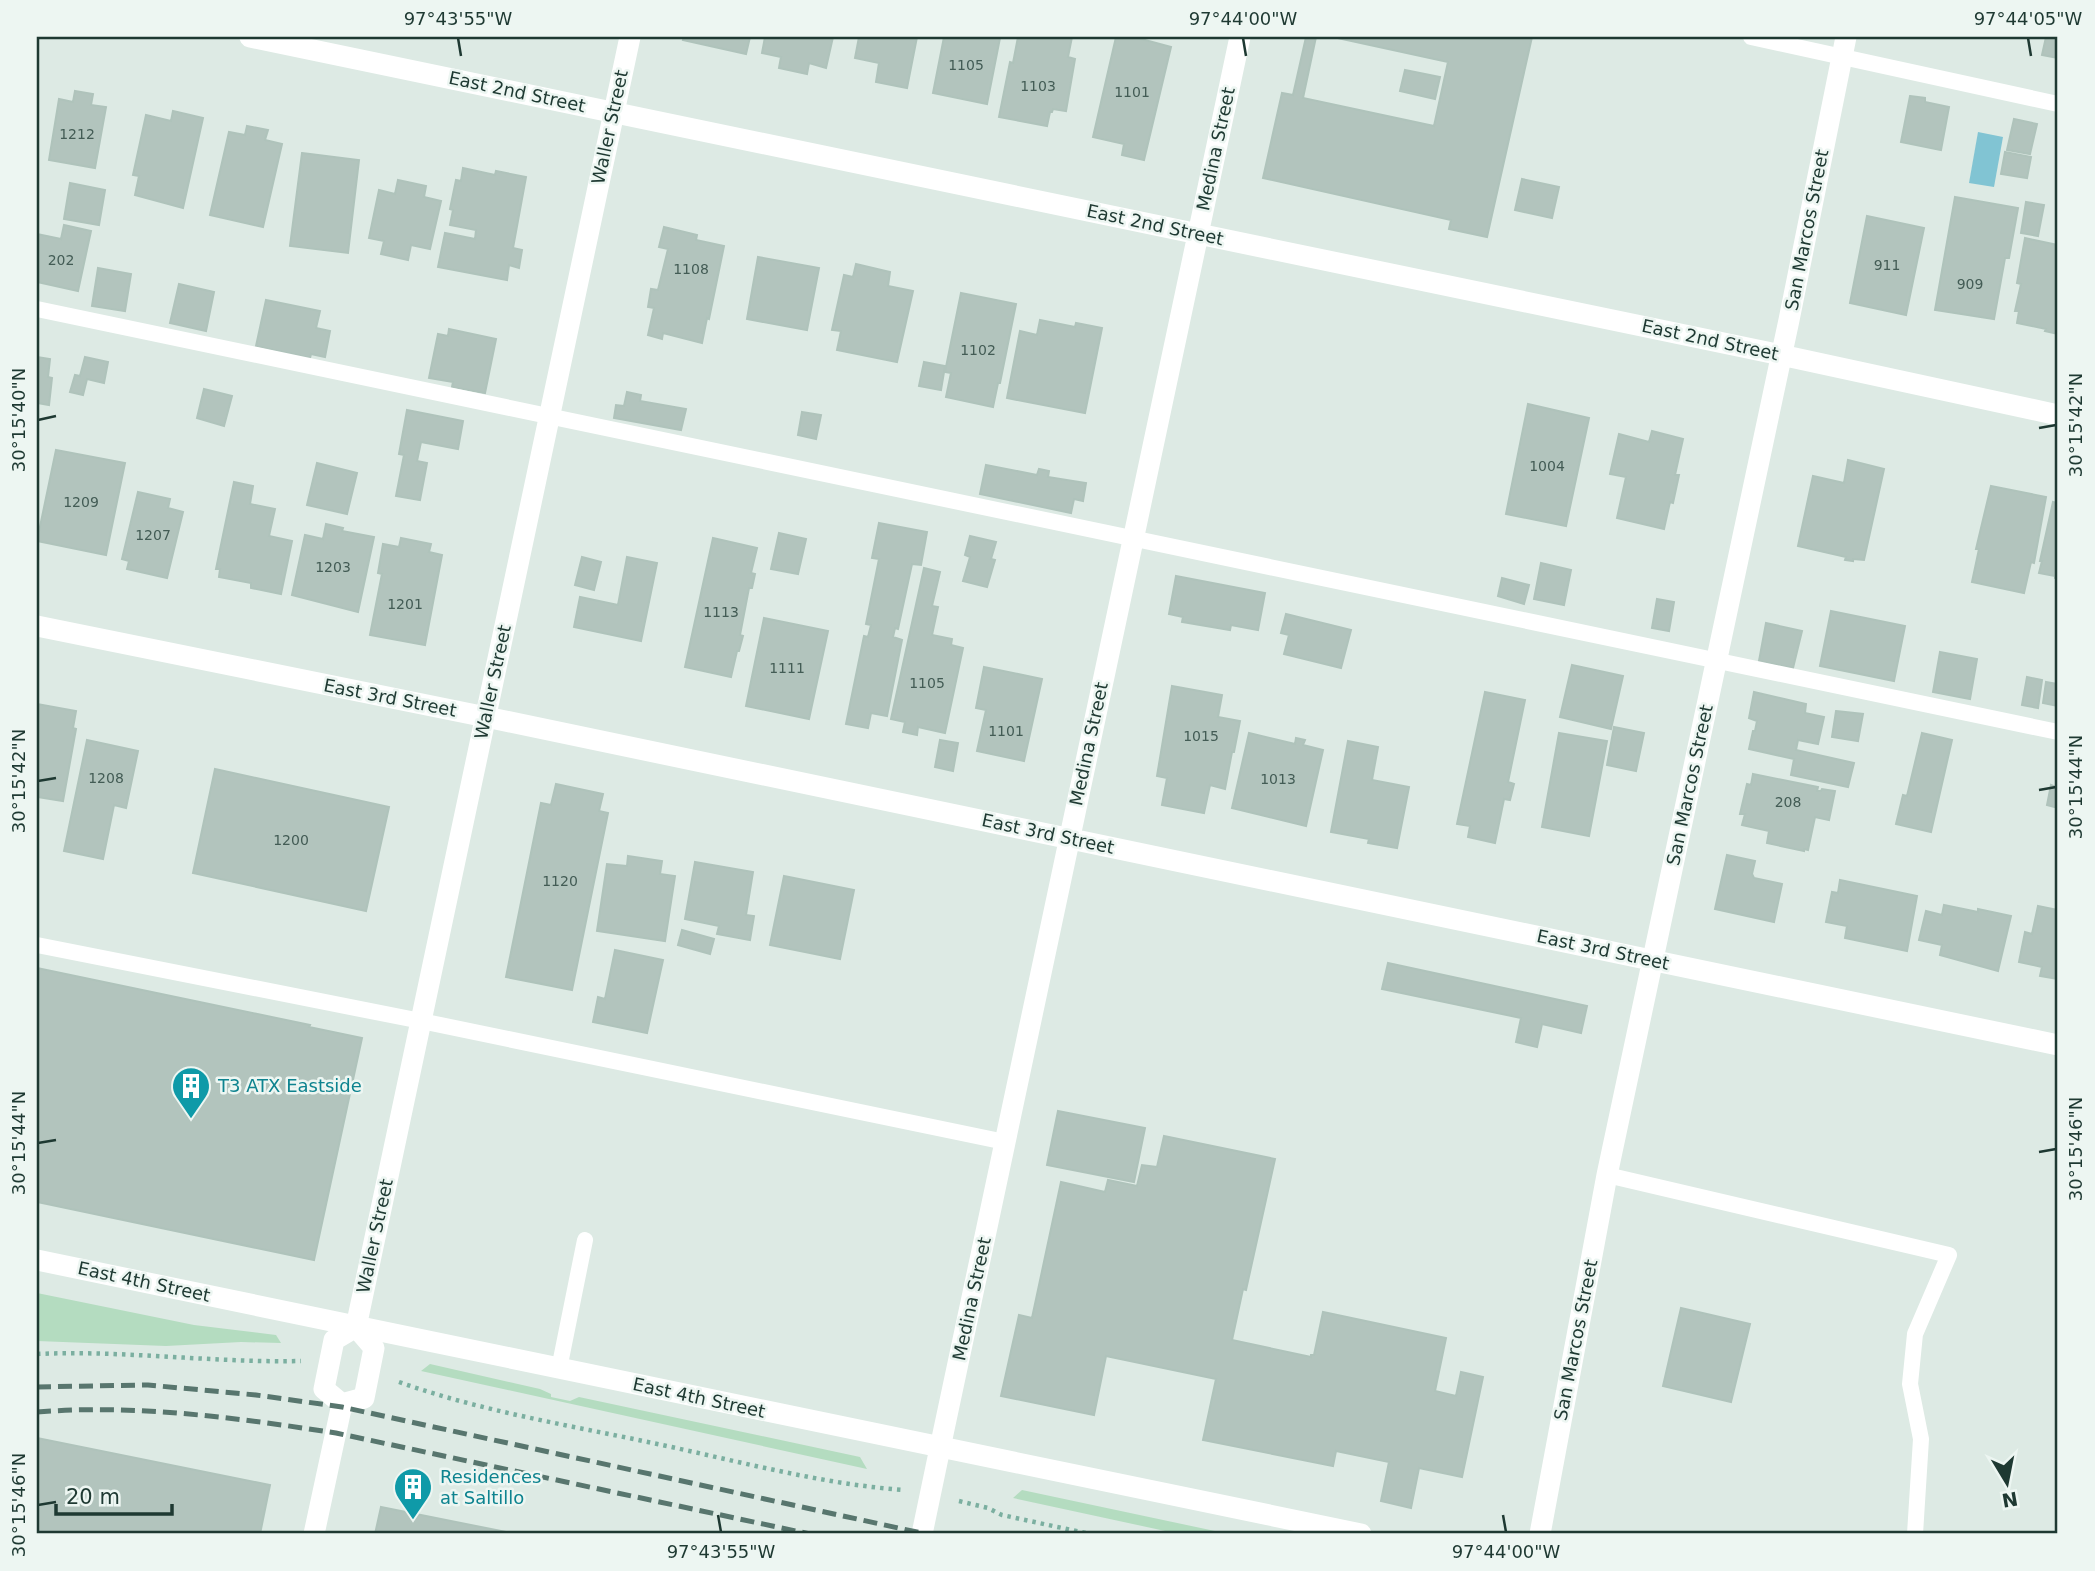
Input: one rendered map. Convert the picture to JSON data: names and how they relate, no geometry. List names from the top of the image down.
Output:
{
  "streets": {
    "street": [
      "East 2nd Street",
      "Waller Street",
      "Medina Street",
      "San Marcos Street",
      "East 3rd Street",
      "East 4th Street"
    ]
  },
  "crossings": [
    ["East 2nd Street", "Waller Street"],
    ["East 2nd Street", "Medina Street"],
    ["East 2nd Street", "San Marcos Street"],
    ["Waller Street", "East 3rd Street"],
    ["Waller Street", "East 4th Street"],
    ["Medina Street", "East 3rd Street"],
    ["Medina Street", "East 4th Street"],
    ["San Marcos Street", "East 3rd Street"]
  ],
  "places": {
    "building": ["T3 ATX Eastside", "Residences at Saltillo"]
  },
  "house_numbers": [
    "1105",
    "1103",
    "1101",
    "1212",
    "202",
    "911",
    "1108",
    "909",
    "1102",
    "1004",
    "1209",
    "1207",
    "1203",
    "1201",
    "1113",
    "1111",
    "1105",
    "1101",
    "1015",
    "1208",
    "1013",
    "208",
    "1200",
    "1120"
  ],
  "scale_bar": "20 m",
  "north": "bottom",
  "coordinates": [
    "97°43'55\"W",
    "97°44'00\"W",
    "97°44'05\"W",
    "30°15'40\"N",
    "30°15'42\"N",
    "30°15'44\"N",
    "30°15'46\"N"
  ]
}
